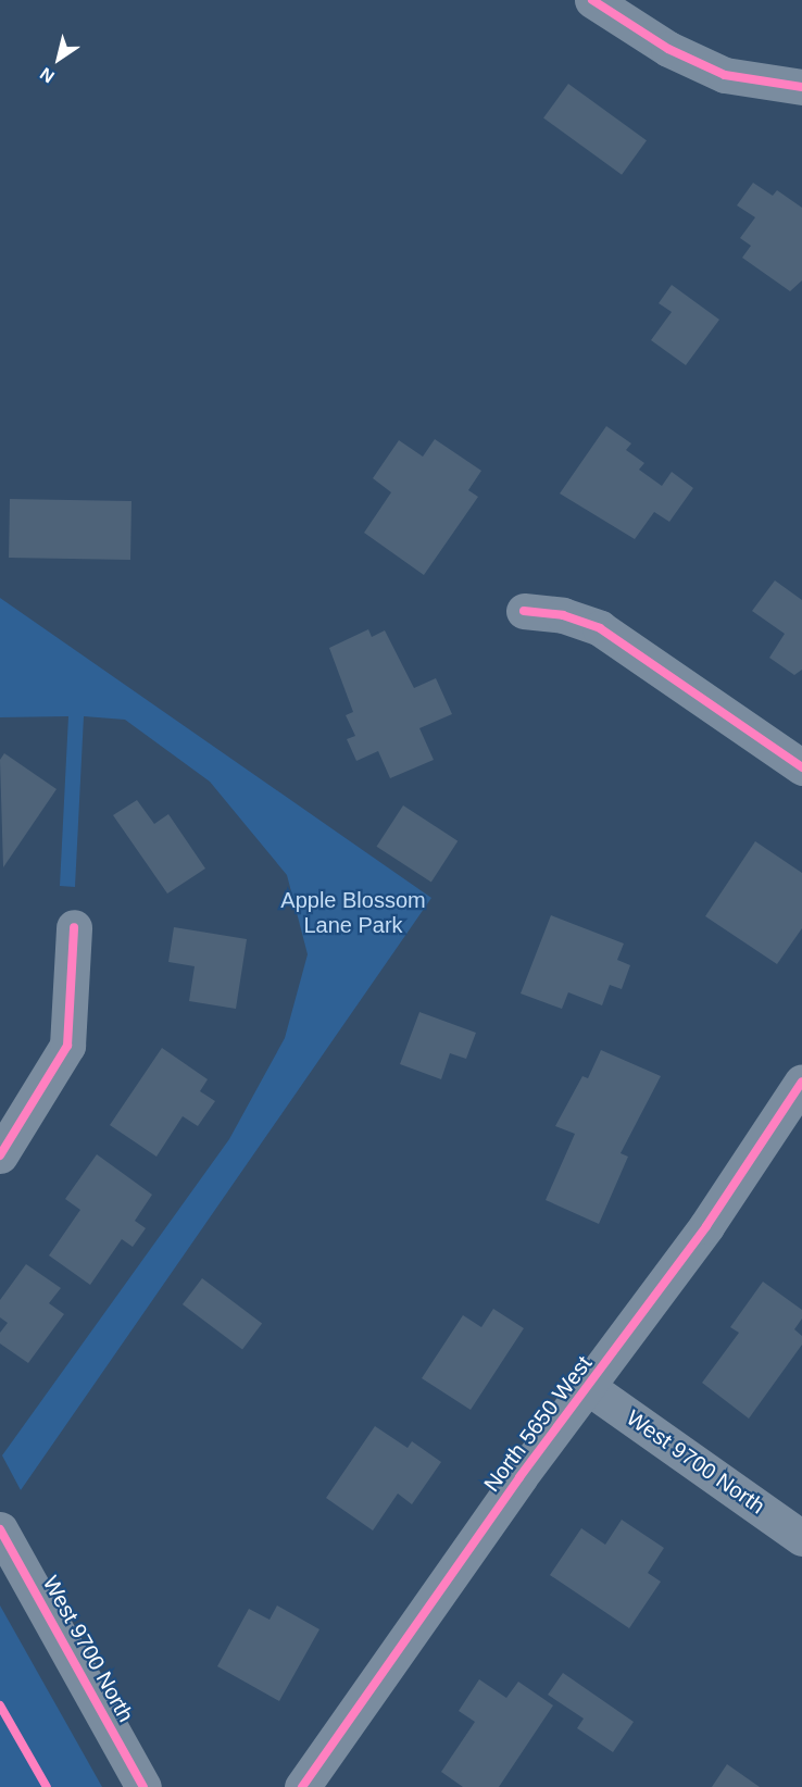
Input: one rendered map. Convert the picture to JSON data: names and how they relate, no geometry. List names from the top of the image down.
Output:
{
  "streets": {
    "street": ["North 5650 West", "West 9700 North"]
  },
  "crossings": [
    ["North 5650 West", "West 9700 North"]
  ],
  "parks": ["Apple Blossom Lane Park"],
  "north": "bottom left"
}
